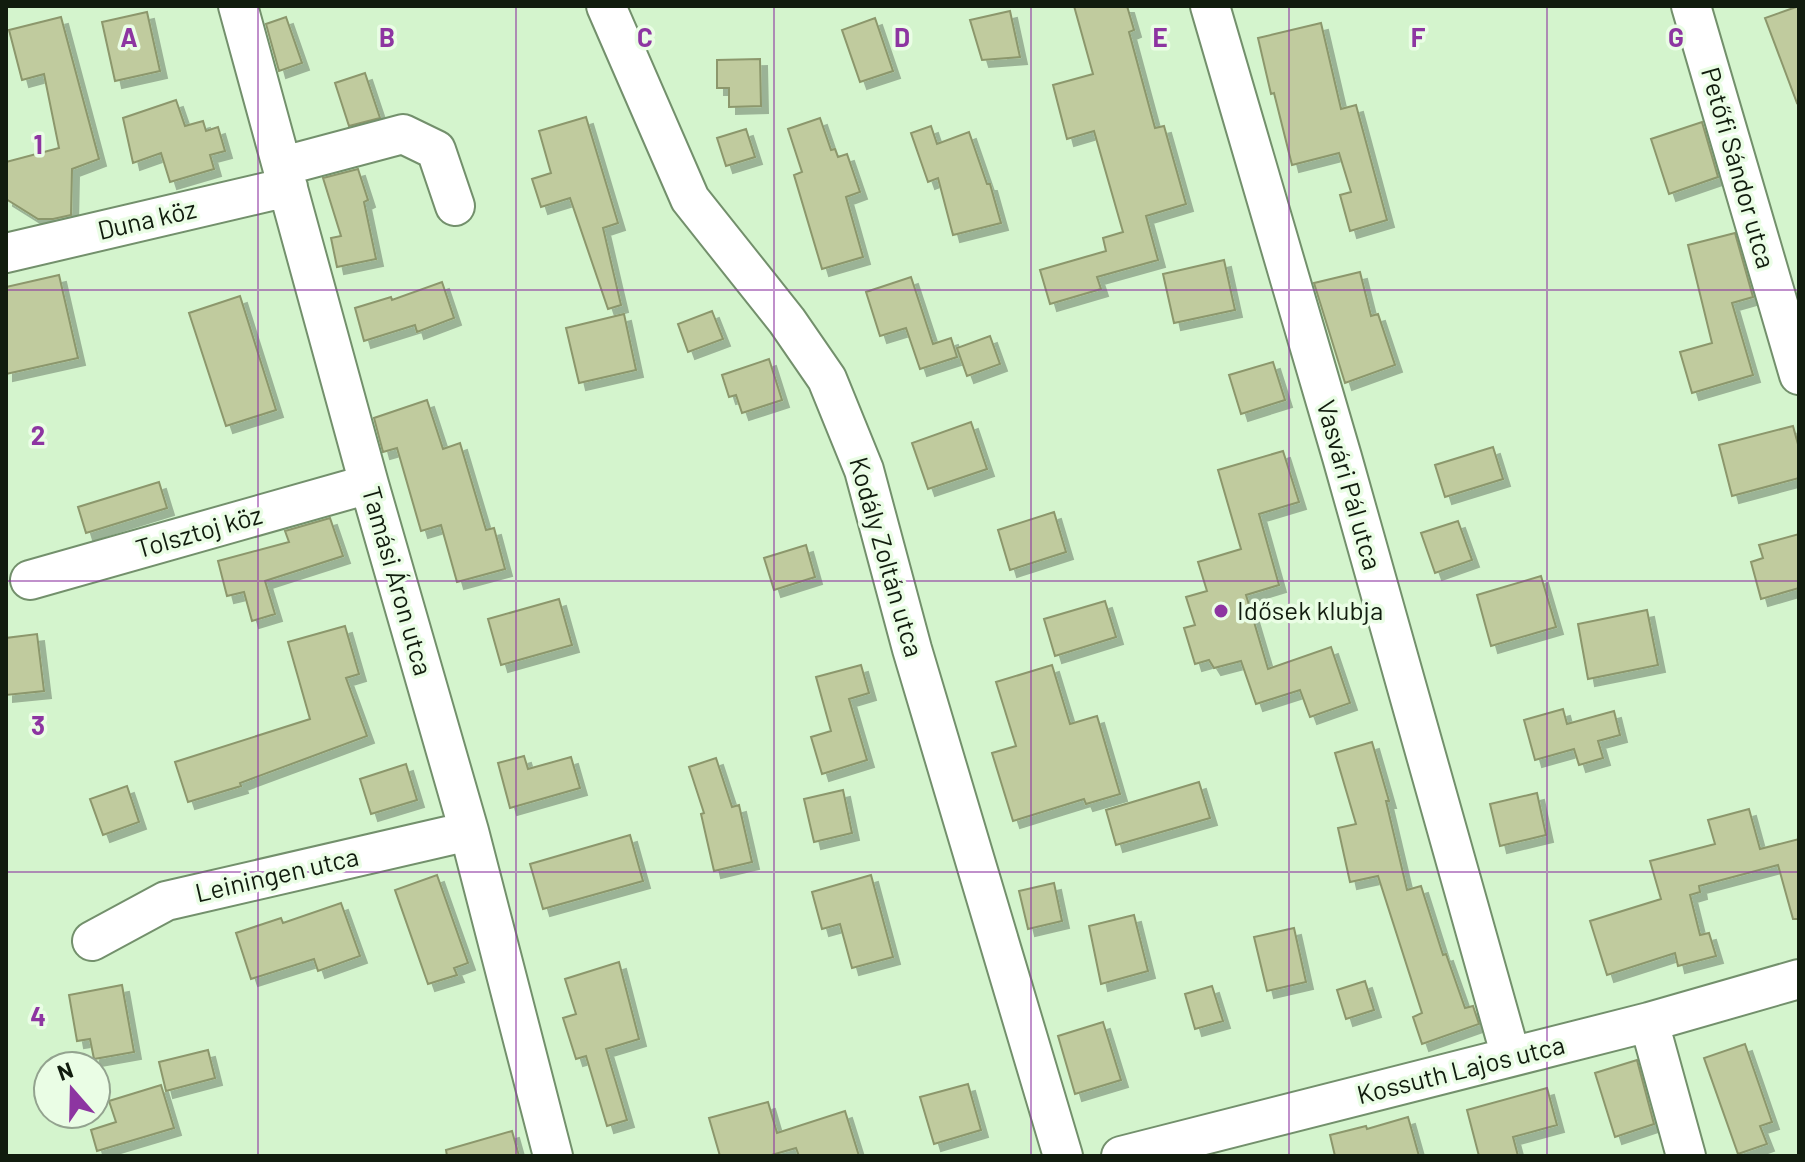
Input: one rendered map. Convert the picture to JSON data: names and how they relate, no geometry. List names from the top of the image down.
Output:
{
  "streets": {
    "street": [
      "Petőfi Sándor utca",
      "Duna köz",
      "Vasvári Pál utca",
      "Tolsztoj köz",
      "Kodály Zoltán utca",
      "Tamási Áron utca",
      "Leiningen utca",
      "Kossuth Lajos utca"
    ]
  },
  "crossings": [
    ["Duna köz", "Tamási Áron utca"],
    ["Vasvári Pál utca", "Kossuth Lajos utca"],
    ["Tolsztoj köz", "Tamási Áron utca"],
    ["Tamási Áron utca", "Leiningen utca"]
  ],
  "places": ["Idősek klubja"],
  "north": "top",
  "grid": {
    "columns": [
      "A",
      "B",
      "C",
      "D",
      "E",
      "F",
      "G"
    ],
    "rows": [
      "1",
      "2",
      "3",
      "4"
    ]
  }
}
